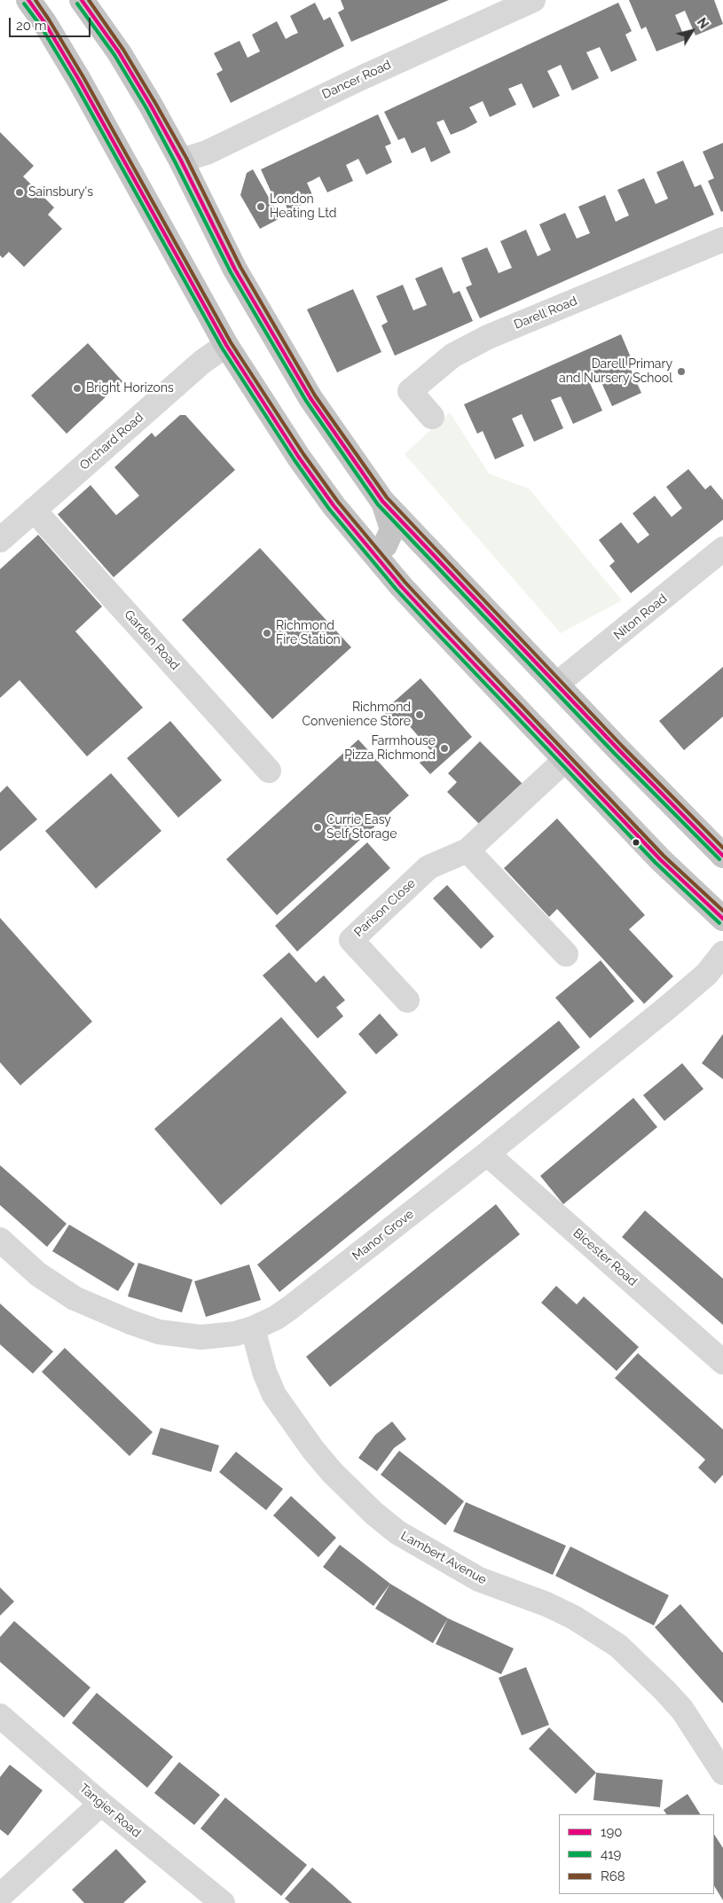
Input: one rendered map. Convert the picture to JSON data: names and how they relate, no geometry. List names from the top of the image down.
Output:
{
  "streets": {
    "street": [
      "Dancer Road",
      "Darell Road",
      "Orchard Road",
      "Niton Road",
      "Garden Road",
      "Parison Close",
      "Manor Grove",
      "Bicester Road",
      "Lambert Avenue",
      "Tangier Road"
    ]
  },
  "crossings": [
    ["Orchard Road", "Garden Road"],
    ["Manor Grove", "Bicester Road"],
    ["Manor Grove", "Lambert Avenue"]
  ],
  "places": [
    "Sainsbury's",
    "London Heating Ltd",
    "Darell Primary and Nursery School",
    "Bright Horizons",
    "Richmond Fire Station",
    "Richmond Convenience Store",
    "Farmhouse Pizza Richmond",
    "Currie Easy Self Storage"
  ],
  "lines": ["transit line 190", "transit line R68", "transit line 419"],
  "legend": ["190", "419", "R68"],
  "scale_bar": "20 m",
  "north": "top right"
}
